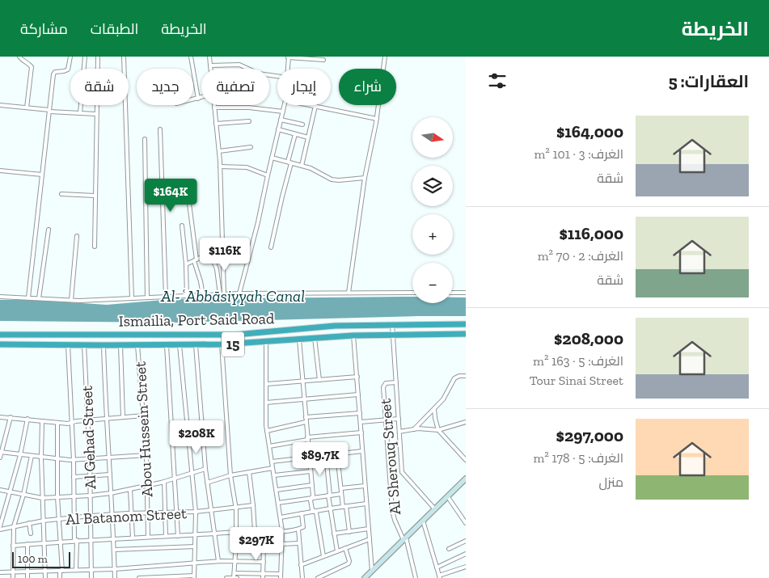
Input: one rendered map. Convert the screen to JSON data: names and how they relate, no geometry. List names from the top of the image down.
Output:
{
  "streets": {
    "highway": ["Ismailia, Port Said Road", "15"],
    "street": [
      "Abou Hussein Street",
      "Al Gehad Street",
      "Al Sherouq Street",
      "Al Batanom Street"
    ]
  },
  "crossings": [
    ["Ismailia, Port Said Road", "Abou Hussein Street"],
    ["Ismailia, Port Said Road", "Al Gehad Street"],
    ["Abou Hussein Street", "Al Batanom Street"],
    ["Al Gehad Street", "Al Batanom Street"]
  ],
  "water": ["Al-ʿAbbāsiyyah Canal"],
  "scale_bar": "100 m",
  "north": "right",
  "page": {
    "header": "الخريطة",
    "nav": ["الخريطة", "الطبقات", "مشاركة"],
    "heading": "العقارات: 5",
    "chip": [
      "شراء",
      "إيجار",
      "تصفية",
      "جديد",
      "شقة"
    ],
    "list": [
      {
        "name": "$164,000",
        "note": "الغرف: 3 · 101 m² · شقة"
      },
      {
        "name": "$116,000",
        "note": "الغرف: 2 · 70 m² · شقة"
      },
      {
        "name": "$208,000",
        "note": "الغرف: 5 · 163 m² · Tour Sinai Street"
      },
      {
        "name": "$297,000",
        "note": "الغرف: 5 · 178 m² · منزل"
      }
    ],
    "map_buttons": ["+", "−"],
    "price": [
      "$164K",
      "$116K",
      "$208K",
      "$89.7K",
      "$297K"
    ],
    "scale": "100 m"
  }
}
